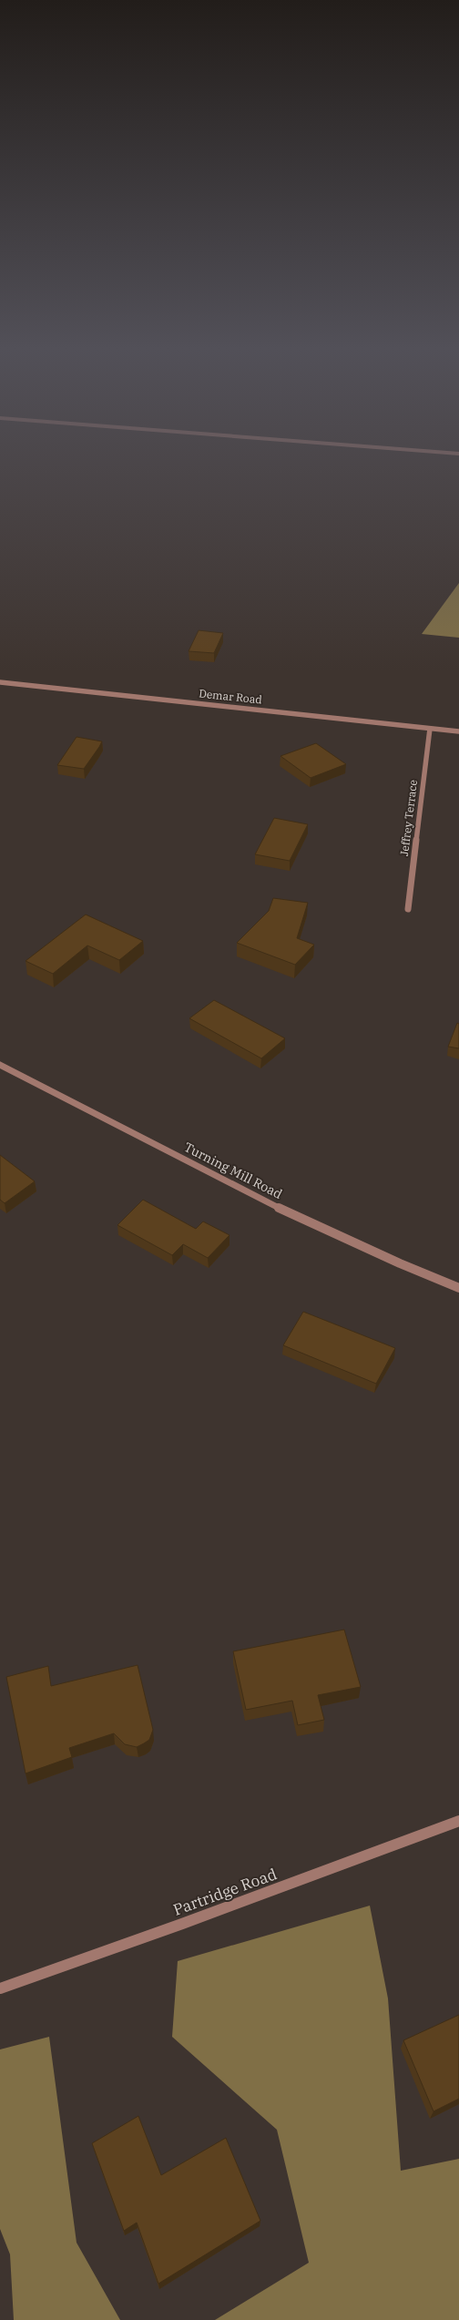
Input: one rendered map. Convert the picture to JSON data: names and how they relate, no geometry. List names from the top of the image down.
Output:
{
  "streets": {
    "street": [
      "Demar Road",
      "Jeffrey Terrace",
      "Turning Mill Road",
      "Partridge Road"
    ]
  },
  "crossings": [
    ["Demar Road", "Jeffrey Terrace"]
  ]
}
